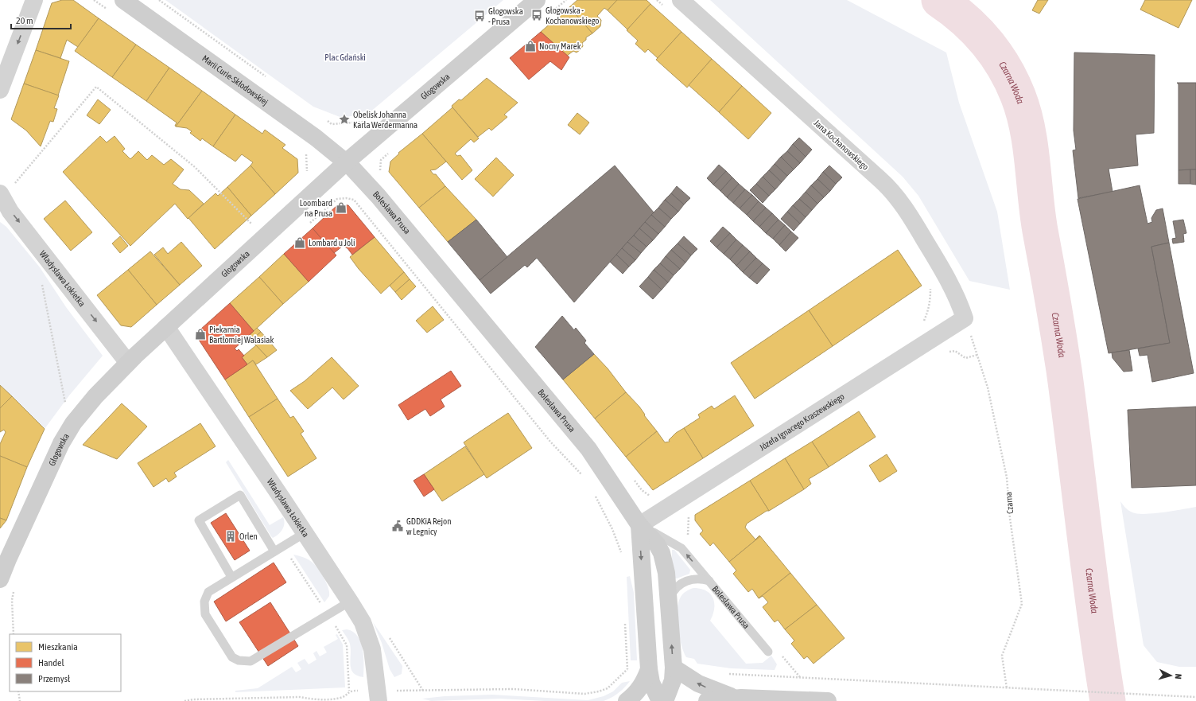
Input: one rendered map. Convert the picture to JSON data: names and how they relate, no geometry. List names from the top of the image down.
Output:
{
  "streets": {
    "street": [
      "Marii Curie-Skłodowskiej",
      "Głogowska",
      "Jana Kochanowskiego",
      "Bolesława Prusa",
      "Władysława Łokietka",
      "Józefa Ignacego Kraszewskiego"
    ],
    "path": ["Czarna"]
  },
  "crossings": [
    ["Marii Curie-Skłodowskiej", "Głogowska"],
    ["Marii Curie-Skłodowskiej", "Bolesława Prusa"],
    ["Głogowska", "Bolesława Prusa"],
    ["Głogowska", "Władysława Łokietka"],
    ["Jana Kochanowskiego", "Józefa Ignacego Kraszewskiego"],
    ["Jana Kochanowskiego", "Czarna"],
    ["Bolesława Prusa", "Józefa Ignacego Kraszewskiego"],
    ["Józefa Ignacego Kraszewskiego", "Czarna"]
  ],
  "water": ["Czarna Woda"],
  "parks": ["Plac Gdański"],
  "places": {
    "bus stop": ["Głogowska - Kochanowskiego", "Głogowska - Prusa"],
    "shop": [
      "Nocny Marek",
      "Loombard na Prusa",
      "Lombard u Joli",
      "Piekarnia Bartłomiej Walasiak"
    ],
    "place": ["Obelisk Johanna Karla Werdermanna"],
    "public building": ["GDDKiA Rejon w Legnicy"],
    "building": ["Orlen"]
  },
  "legend": ["Mieszkania", "Handel", "Przemysł"],
  "scale_bar": "20 m",
  "north": "right"
}
